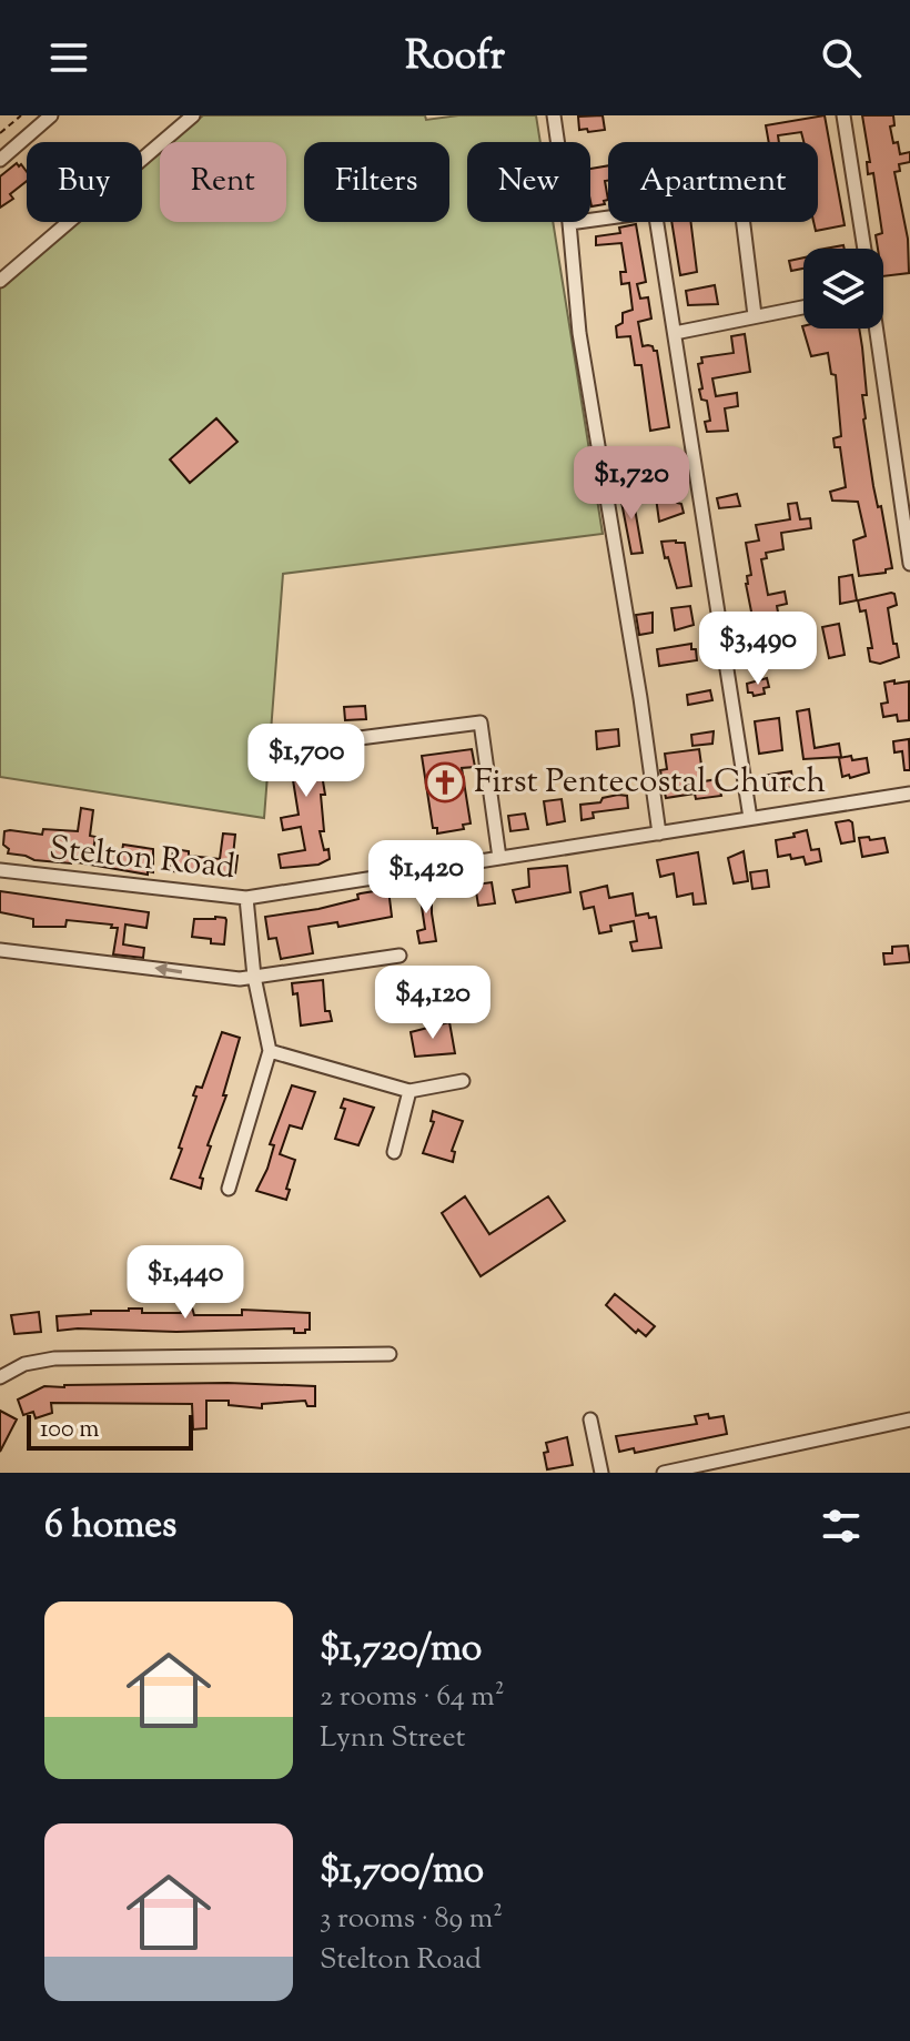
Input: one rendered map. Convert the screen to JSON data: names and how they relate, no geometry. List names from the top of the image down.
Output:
{
  "streets": {
    "street": ["Stelton Road"]
  },
  "places": {
    "church": ["First Pentecostal Church"]
  },
  "scale_bar": "100 m",
  "page": {
    "header": "Roofr",
    "chip": [
      "Buy",
      "Rent",
      "Filters",
      "New",
      "Apartment"
    ],
    "price": [
      "$1,720",
      "$3,490",
      "$1,700",
      "$1,420",
      "$4,120",
      "$1,440"
    ],
    "scale": "100 m",
    "heading": "6 homes",
    "list": [
      {
        "name": "$1,720/mo",
        "note": "2 rooms · 64 m² · Lynn Street"
      },
      {
        "name": "$1,700/mo",
        "note": "3 rooms · 89 m² · Stelton Road"
      }
    ]
  }
}
